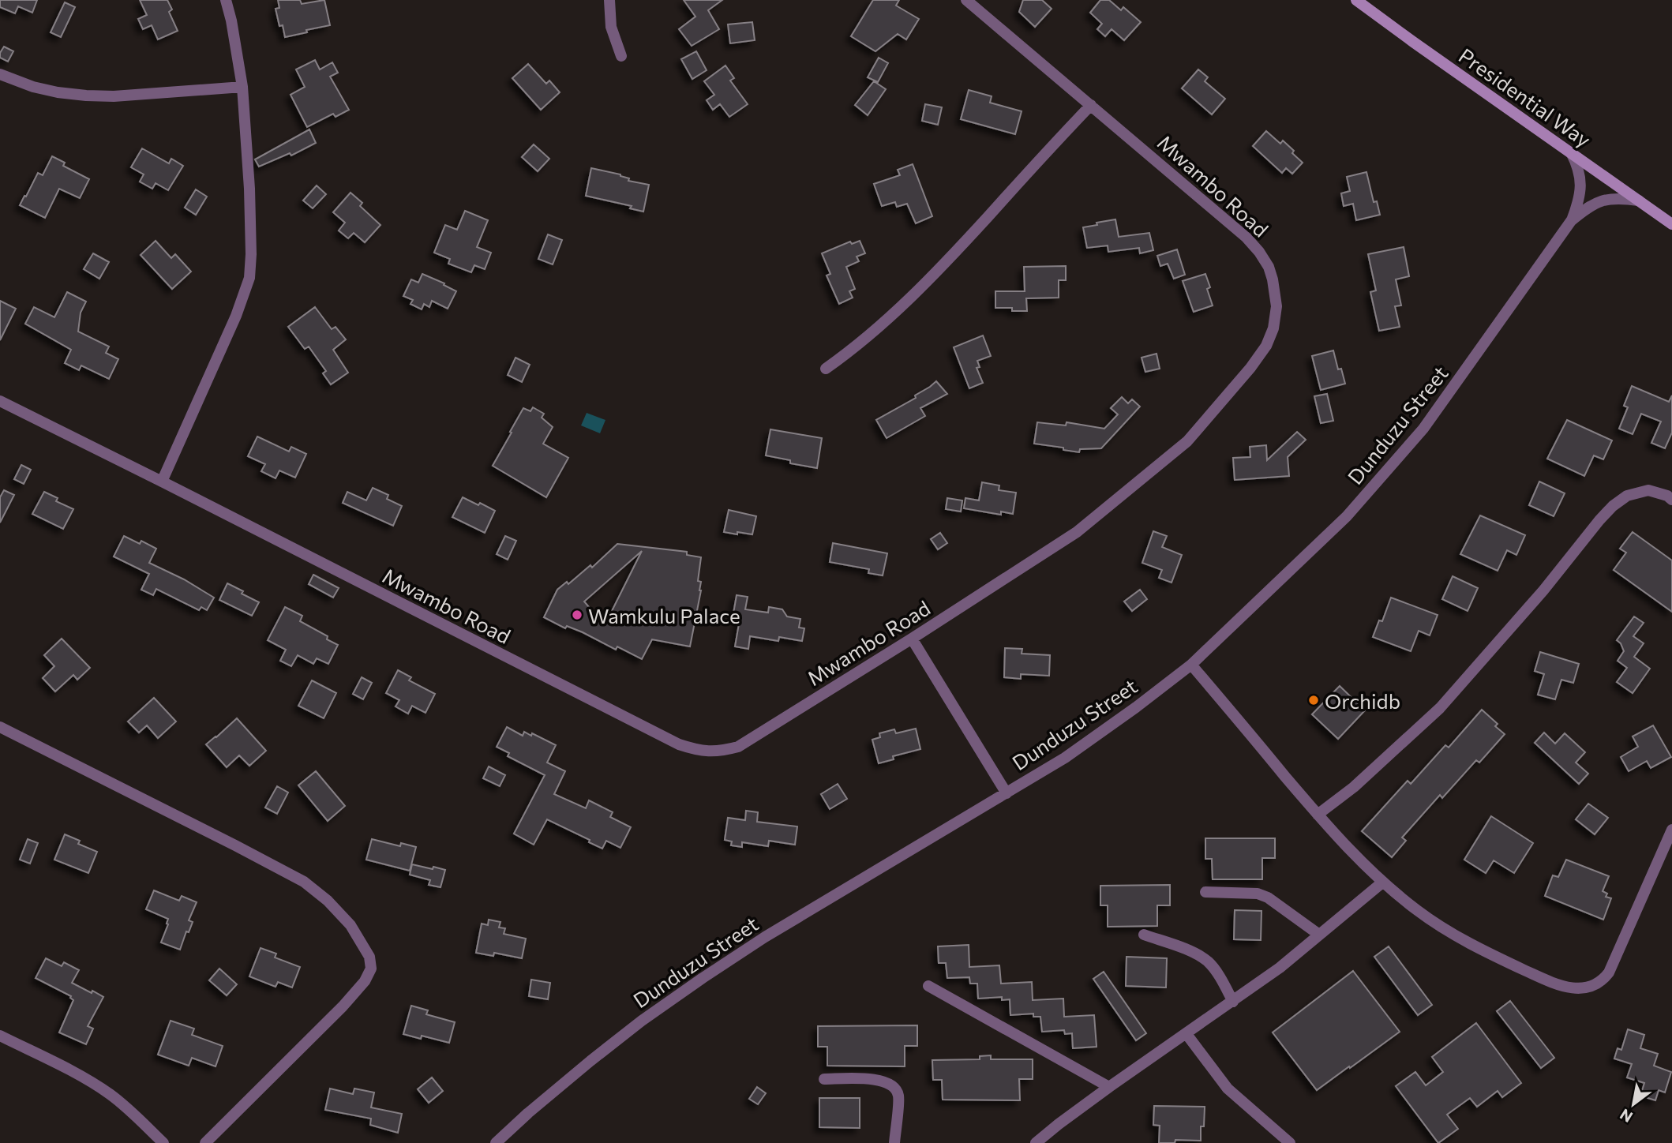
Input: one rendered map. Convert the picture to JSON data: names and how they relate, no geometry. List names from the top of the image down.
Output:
{
  "streets": {
    "main road": ["Presidential Way"],
    "street": ["Mwambo Road", "Dunduzu Street"]
  },
  "crossings": [
    ["Presidential Way", "Dunduzu Street"]
  ],
  "places": ["Wamkulu Palace", "Orchidb"],
  "north": "bottom left"
}
